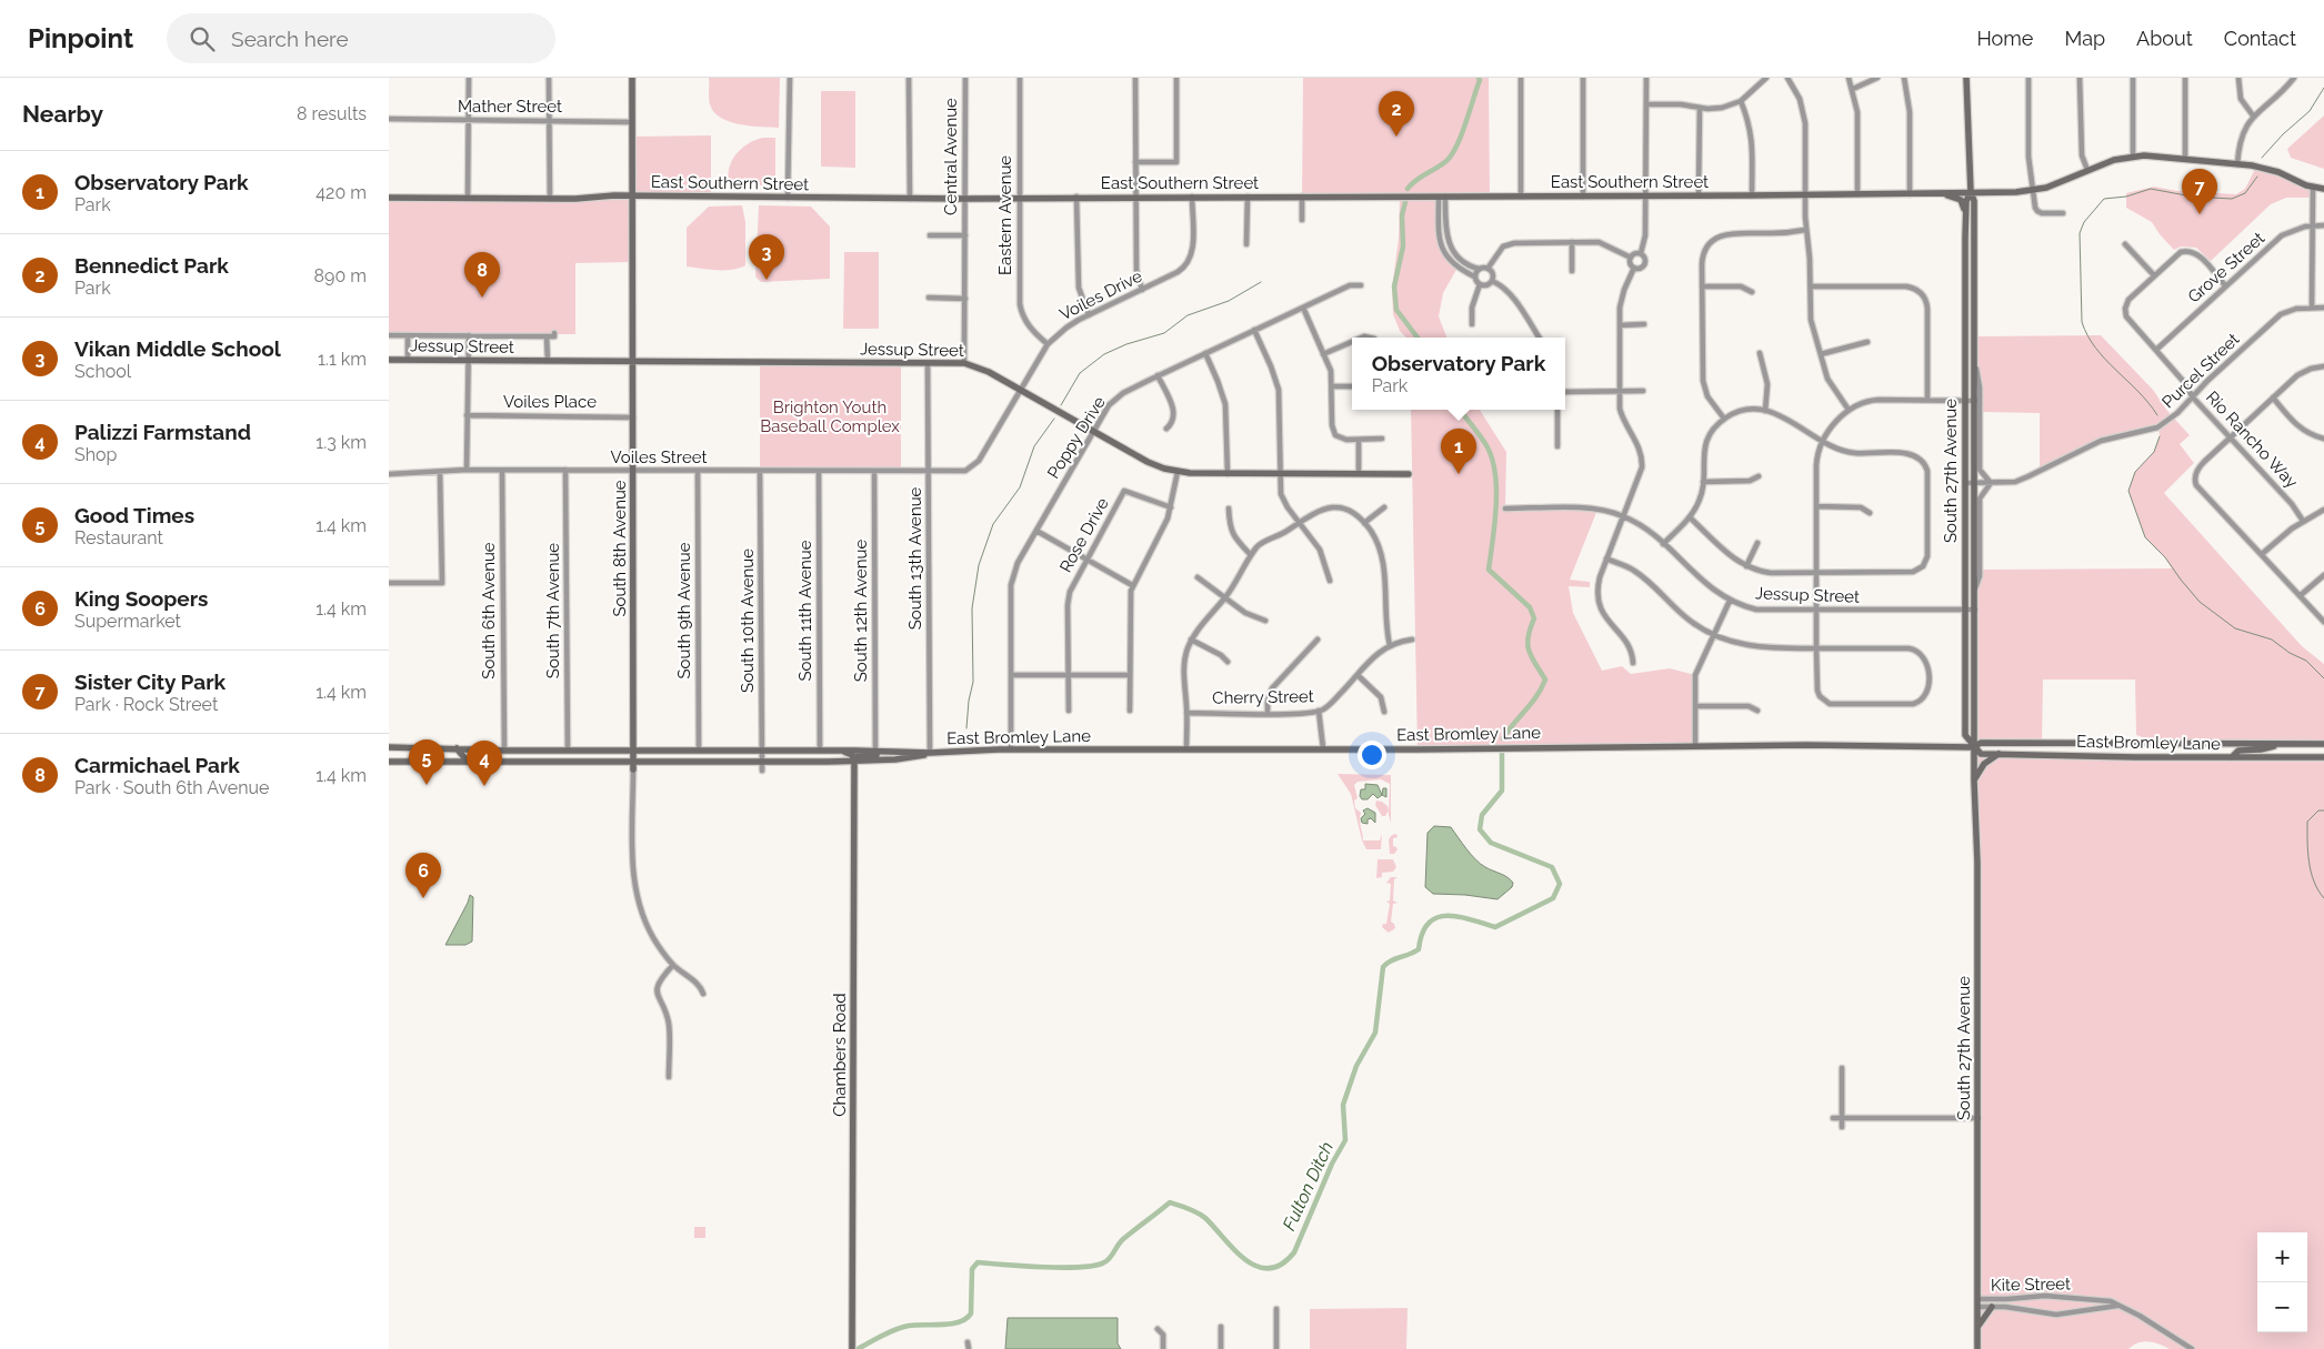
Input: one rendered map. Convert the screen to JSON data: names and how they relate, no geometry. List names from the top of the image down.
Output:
{
  "streets": {
    "street": [
      "Mather Street",
      "Central Avenue",
      "East Southern Street",
      "Eastern Avenue",
      "Grove Street",
      "Voiles Drive",
      "Jessup Street",
      "Purcel Street",
      "Voiles Place",
      "Poppy Drive",
      "Rio Rancho Way",
      "Voiles Street",
      "South 27th Avenue",
      "Rose Drive",
      "South 8th Avenue",
      "South 13th Avenue",
      "South 6th Avenue",
      "South 7th Avenue",
      "South 9th Avenue",
      "South 11th Avenue",
      "South 12th Avenue",
      "South 10th Avenue",
      "Cherry Street",
      "East Bromley Lane",
      "Chambers Road",
      "Kite Street"
    ]
  },
  "crossings": [
    ["Mather Street", "South 8th Avenue"],
    ["Central Avenue", "East Southern Street"],
    ["Central Avenue", "Jessup Street"],
    ["East Southern Street", "Eastern Avenue"],
    ["East Southern Street", "Voiles Drive"],
    ["East Southern Street", "South 27th Avenue"],
    ["East Southern Street", "South 8th Avenue"],
    ["Eastern Avenue", "Voiles Drive"],
    ["Grove Street", "Rio Rancho Way"],
    ["Voiles Drive", "Jessup Street"],
    ["Voiles Drive", "Voiles Street"],
    ["Voiles Drive", "South 13th Avenue"],
    ["Jessup Street", "Poppy Drive"],
    ["Jessup Street", "South 27th Avenue"],
    ["Jessup Street", "South 8th Avenue"],
    ["Jessup Street", "South 13th Avenue"],
    ["Purcel Street", "Rio Rancho Way"],
    ["Purcel Street", "South 27th Avenue"],
    ["Voiles Place", "South 8th Avenue"],
    ["Poppy Drive", "East Bromley Lane"],
    ["Voiles Street", "South 8th Avenue"],
    ["Voiles Street", "South 13th Avenue"],
    ["Voiles Street", "South 6th Avenue"],
    ["Voiles Street", "South 7th Avenue"],
    ["Voiles Street", "South 9th Avenue"],
    ["Voiles Street", "South 11th Avenue"],
    ["Voiles Street", "South 12th Avenue"],
    ["Voiles Street", "South 10th Avenue"],
    ["South 27th Avenue", "East Bromley Lane"],
    ["South 27th Avenue", "Kite Street"],
    ["South 8th Avenue", "East Bromley Lane"],
    ["South 13th Avenue", "East Bromley Lane"],
    ["South 6th Avenue", "East Bromley Lane"],
    ["South 7th Avenue", "East Bromley Lane"],
    ["South 9th Avenue", "East Bromley Lane"],
    ["South 11th Avenue", "East Bromley Lane"],
    ["South 12th Avenue", "East Bromley Lane"],
    ["South 10th Avenue", "East Bromley Lane"],
    ["East Bromley Lane", "Chambers Road"]
  ],
  "water": ["Fulton Ditch"],
  "parks": ["Brighton Youth Baseball Complex"],
  "page": {
    "header": "Pinpoint",
    "search": "Search here",
    "nav": [
      "Home",
      "Map",
      "About",
      "Contact"
    ],
    "heading": ["Nearby", "8 results"],
    "pins": [
      "2",
      "7",
      "3",
      "8",
      "1",
      "5",
      "4",
      "6"
    ],
    "list": [
      {
        "mark": "1",
        "name": "Observatory Park",
        "note": "Park",
        "value": "420 m"
      },
      {
        "mark": "2",
        "name": "Bennedict Park",
        "note": "Park",
        "value": "890 m"
      },
      {
        "mark": "3",
        "name": "Vikan Middle School",
        "note": "School",
        "value": "1.1 km"
      },
      {
        "mark": "4",
        "name": "Palizzi Farmstand",
        "note": "Shop",
        "value": "1.3 km"
      },
      {
        "mark": "5",
        "name": "Good Times",
        "note": "Restaurant",
        "value": "1.4 km"
      },
      {
        "mark": "6",
        "name": "King Soopers",
        "note": "Supermarket",
        "value": "1.4 km"
      },
      {
        "mark": "7",
        "name": "Sister City Park",
        "note": "Park · Rock Street",
        "value": "1.4 km"
      },
      {
        "mark": "8",
        "name": "Carmichael Park",
        "note": "Park · South 6th Avenue",
        "value": "1.4 km"
      }
    ],
    "popup": ["Observatory Park", "Park"],
    "map_buttons": ["+", "−"]
  }
}
